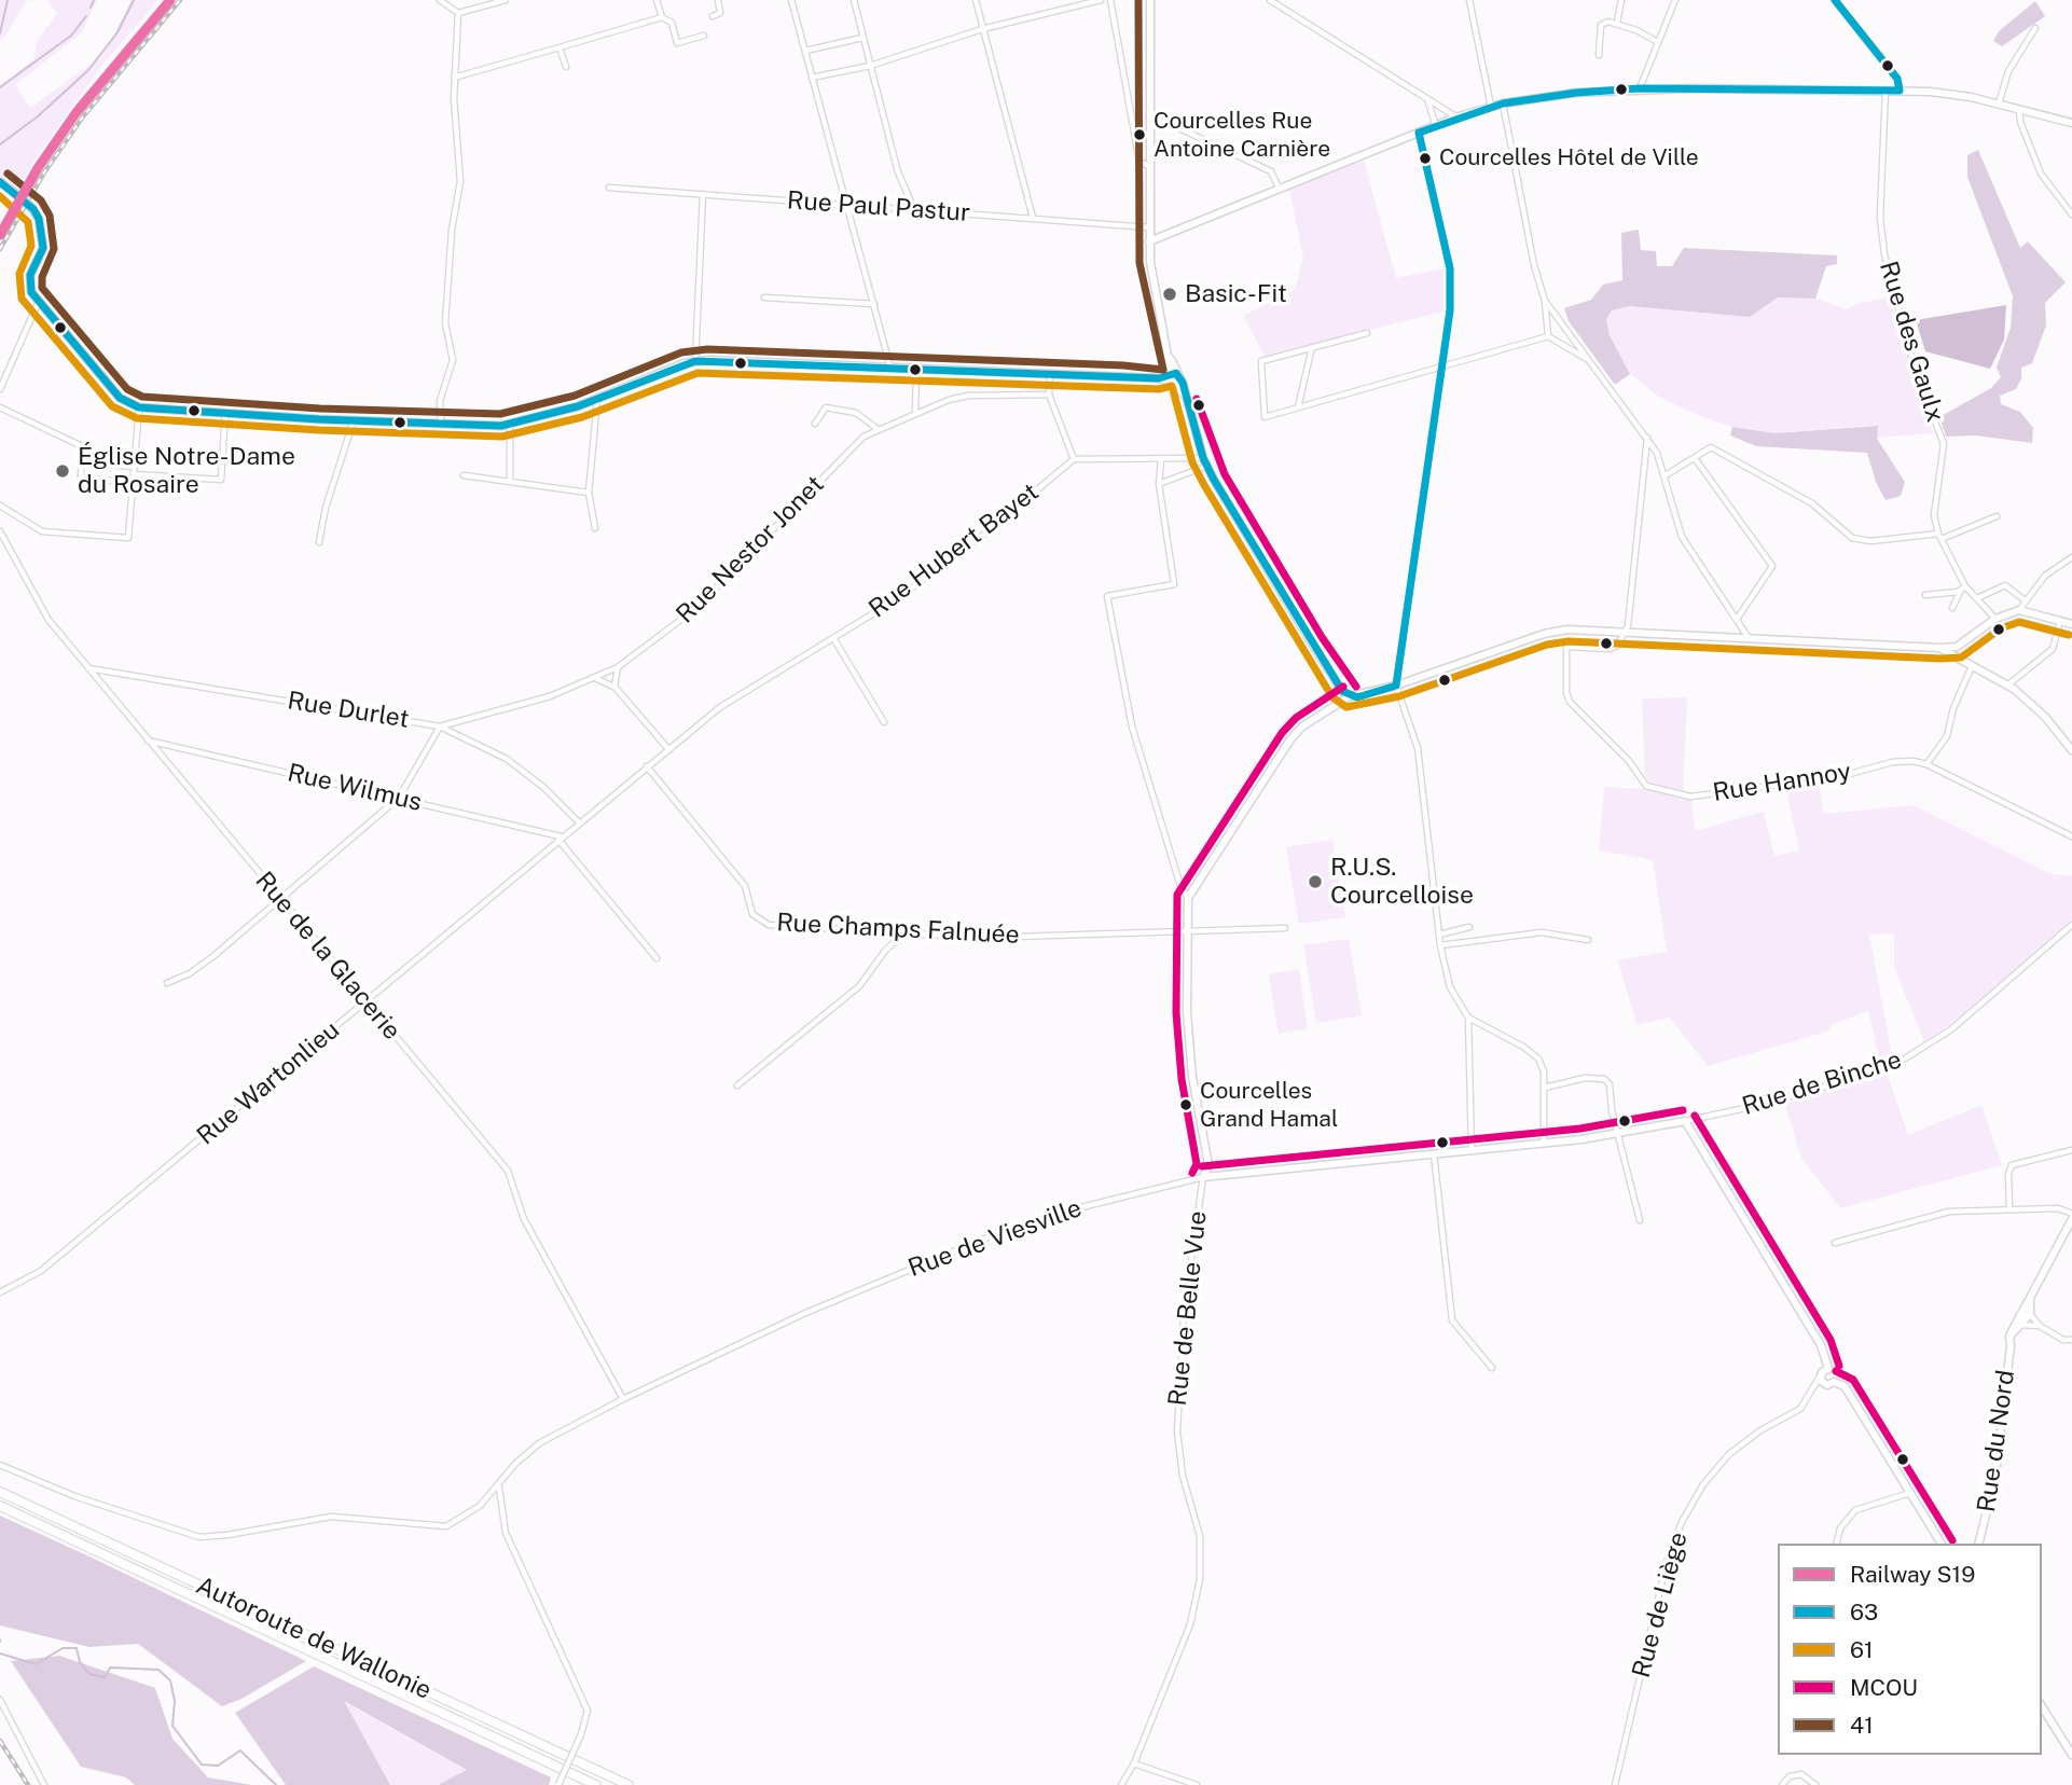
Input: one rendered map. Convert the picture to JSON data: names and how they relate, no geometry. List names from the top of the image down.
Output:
{
  "streets": {
    "highway": ["Autoroute de Wallonie"],
    "main road": ["Rue de Binche", "Rue de Viesville", "Rue du Nord"],
    "street": [
      "Rue Paul Pastur",
      "Rue des Gaulx",
      "Rue Nestor Jonet",
      "Rue Hubert Bayet",
      "Rue Durlet",
      "Rue Hannoy",
      "Rue Wilmus",
      "Rue Champs Falnuée",
      "Rue de la Glacerie",
      "Rue Wartonlieu",
      "Rue de Belle Vue",
      "Rue de Liège"
    ]
  },
  "crossings": [
    ["Rue Nestor Jonet", "Rue Durlet"],
    ["Rue Hubert Bayet", "Rue Wartonlieu"],
    ["Rue Durlet", "Rue de la Glacerie"],
    ["Rue Durlet", "Rue Wartonlieu"],
    ["Rue Wilmus", "Rue de la Glacerie"],
    ["Rue Wilmus", "Rue Wartonlieu"],
    ["Rue Champs Falnuée", "Rue Wartonlieu"],
    ["Rue de la Glacerie", "Rue Wartonlieu"],
    ["Rue de la Glacerie", "Rue de Viesville"],
    ["Rue de Binche", "Rue de Viesville"],
    ["Rue de Viesville", "Rue de Belle Vue"]
  ],
  "places": [
    "Courcelles Rue Antoine Carnière",
    "Courcelles Hôtel de Ville",
    "Basic-Fit",
    "Église Notre-Dame du Rosaire",
    "R.U.S. Courcelloise",
    "Courcelles Grand Hamal"
  ],
  "lines": [
    "rail line S19",
    "transit line 63",
    "transit line 41",
    "transit line 61",
    "transit line MCOU"
  ],
  "legend": [
    "Railway S19",
    "63",
    "61",
    "MCOU",
    "41"
  ]
}
